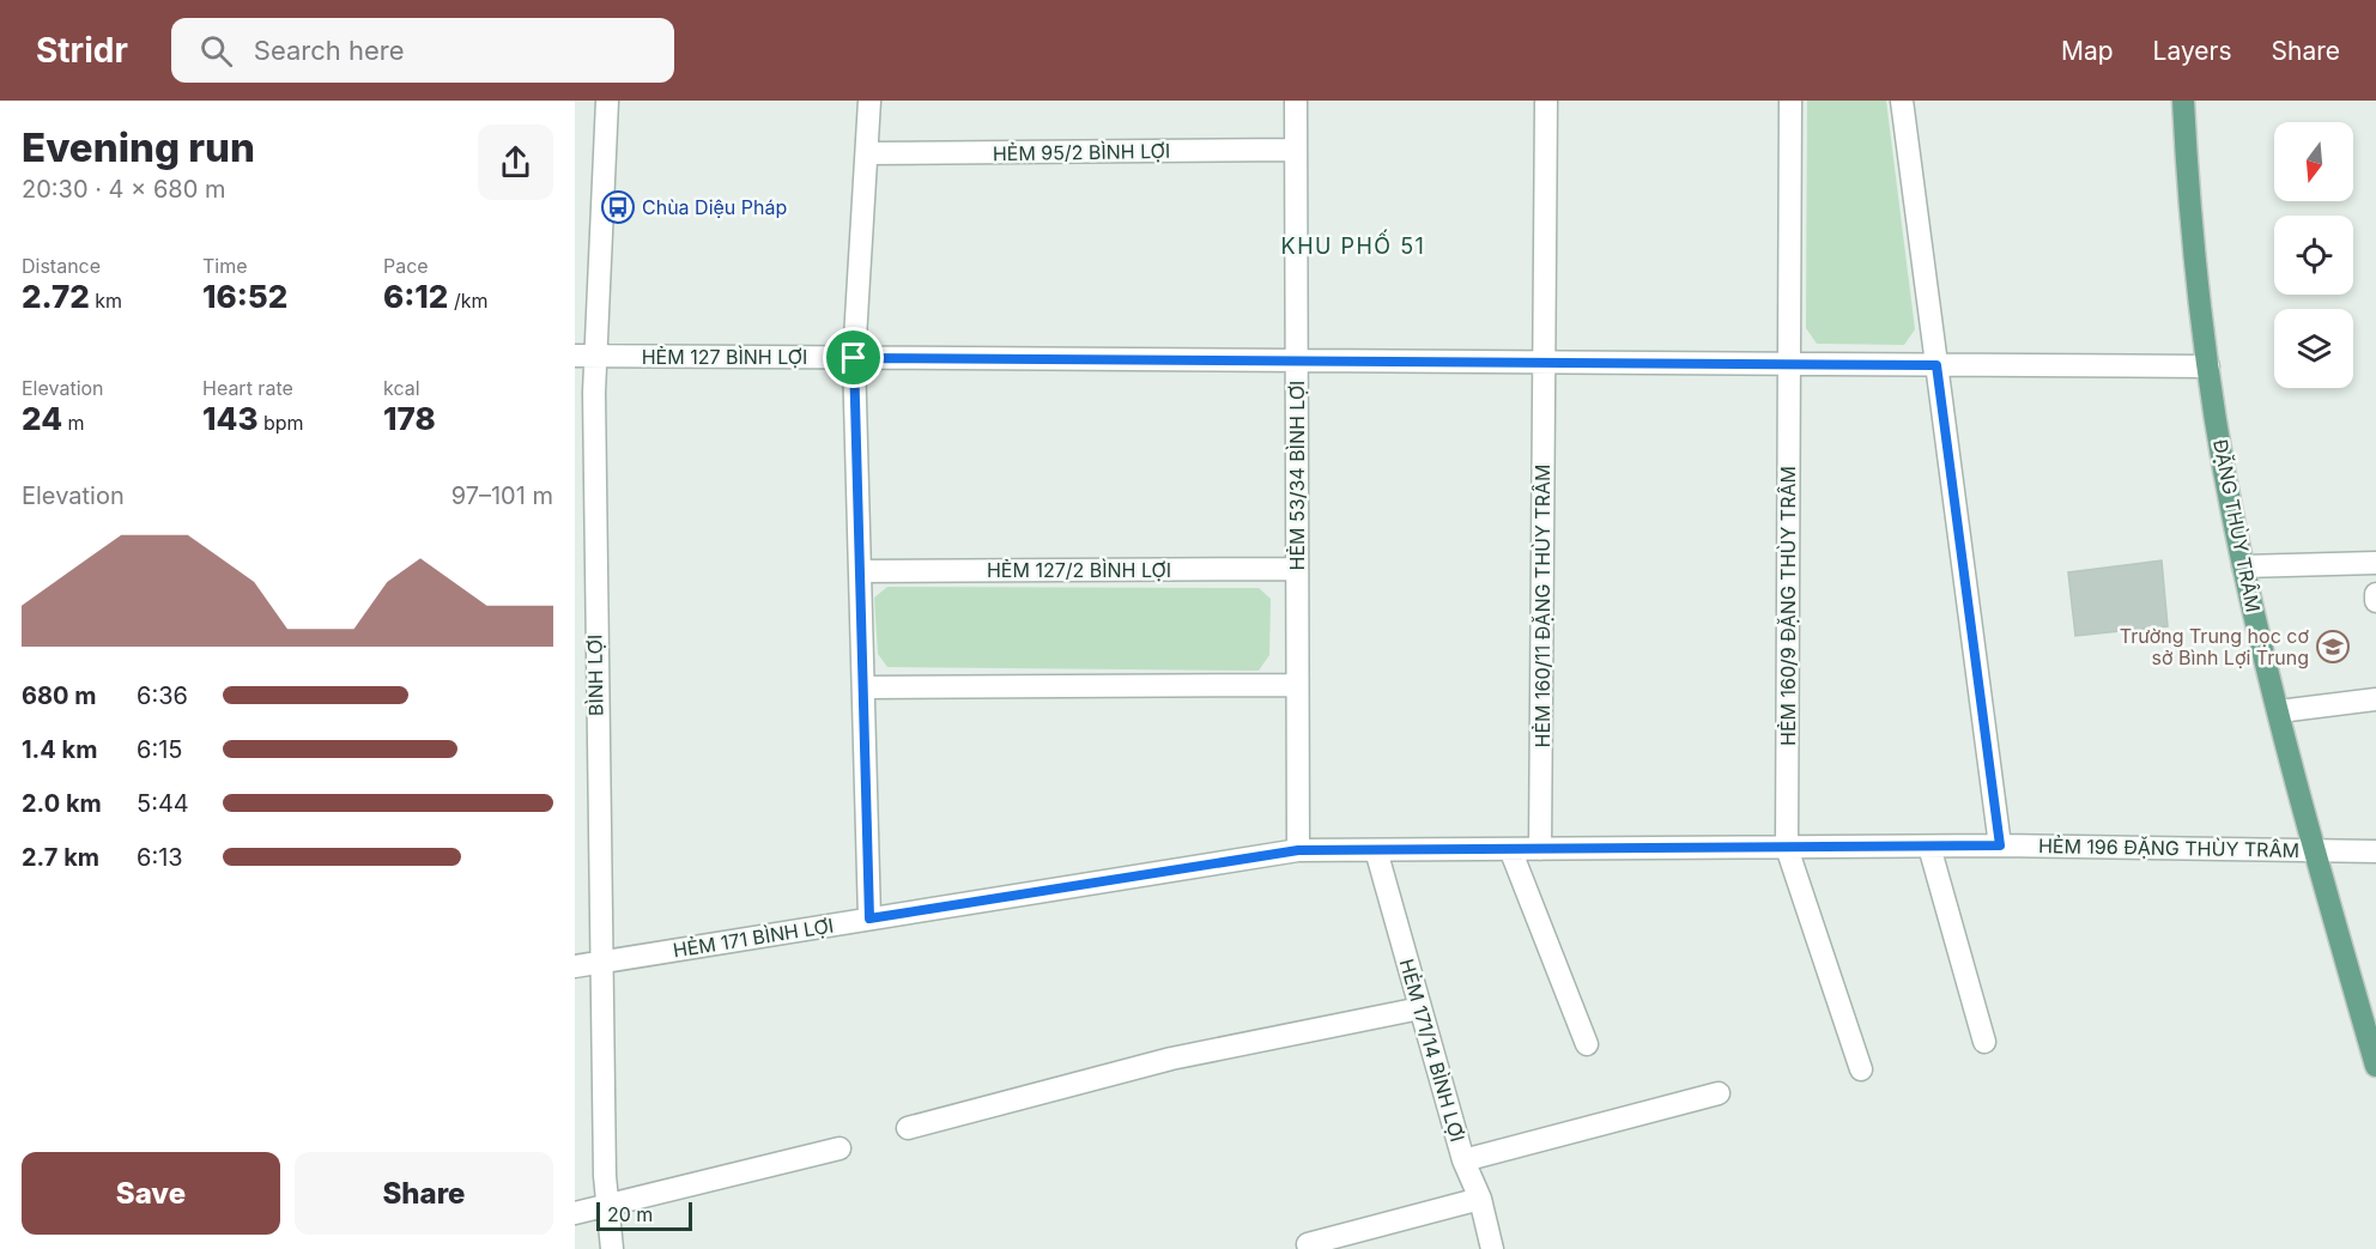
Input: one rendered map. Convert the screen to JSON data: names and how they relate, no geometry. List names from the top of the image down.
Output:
{
  "streets": {
    "main road": ["ĐẶNG THÙY TRÂM"],
    "street": [
      "HẺM 95/2 BÌNH LỢI",
      "HẺM 127 BÌNH LỢI",
      "HẺM 53/34 BÌNH LỢI",
      "HẺM 127/2 BÌNH LỢI",
      "HẺM 160/11 ĐẶNG THÙY TRÂM",
      "HẺM 160/9 ĐẶNG THÙY TRÂM",
      "BÌNH LỢI",
      "HẺM 196 ĐẶNG THÙY TRÂM",
      "HẺM 171 BÌNH LỢI",
      "HẺM 171/14 BÌNH LỢI"
    ]
  },
  "crossings": [
    ["HẺM 95/2 BÌNH LỢI", "HẺM 53/34 BÌNH LỢI"],
    ["HẺM 127 BÌNH LỢI", "HẺM 53/34 BÌNH LỢI"],
    ["HẺM 127 BÌNH LỢI", "ĐẶNG THÙY TRÂM"],
    ["HẺM 127 BÌNH LỢI", "HẺM 160/11 ĐẶNG THÙY TRÂM"],
    ["HẺM 127 BÌNH LỢI", "HẺM 160/9 ĐẶNG THÙY TRÂM"],
    ["HẺM 127 BÌNH LỢI", "BÌNH LỢI"],
    ["HẺM 53/34 BÌNH LỢI", "HẺM 127/2 BÌNH LỢI"],
    ["HẺM 53/34 BÌNH LỢI", "HẺM 171 BÌNH LỢI"],
    ["ĐẶNG THÙY TRÂM", "HẺM 196 ĐẶNG THÙY TRÂM"],
    ["HẺM 160/11 ĐẶNG THÙY TRÂM", "HẺM 196 ĐẶNG THÙY TRÂM"],
    ["HẺM 160/9 ĐẶNG THÙY TRÂM", "HẺM 196 ĐẶNG THÙY TRÂM"],
    ["BÌNH LỢI", "HẺM 171 BÌNH LỢI"],
    ["HẺM 196 ĐẶNG THÙY TRÂM", "HẺM 171 BÌNH LỢI"],
    ["HẺM 196 ĐẶNG THÙY TRÂM", "HẺM 171/14 BÌNH LỢI"],
    ["HẺM 171 BÌNH LỢI", "HẺM 171/14 BÌNH LỢI"]
  ],
  "districts": ["KHU PHỐ 51"],
  "places": {
    "bus stop": ["Chùa Diệu Pháp"],
    "school or university": ["Trường Trung học cơ sở Bình Lợi Trung"]
  },
  "scale_bar": "20 m",
  "north": "bottom",
  "page": {
    "header": "Stridr",
    "search": "Search here",
    "nav": ["Map", "Layers", "Share"],
    "heading": ["Evening run", "20:30 · 4 × 680 m"],
    "stats": [
      ["Distance", "2.72 km"],
      ["Time", "16:52"],
      ["Pace", "6:12 /km"],
      ["Elevation", "24 m"],
      ["Heart rate", "143 bpm"],
      ["kcal", "178"]
    ],
    "chart": ["Elevation", "97–101 m"],
    "list": [
      {
        "name": "680 m",
        "note": "6:36"
      },
      {
        "name": "1.4 km",
        "note": "6:15"
      },
      {
        "name": "2.0 km",
        "note": "5:44"
      },
      {
        "name": "2.7 km",
        "note": "6:13"
      }
    ],
    "buttons": ["Save", "Share"],
    "scale": "20 m"
  }
}
